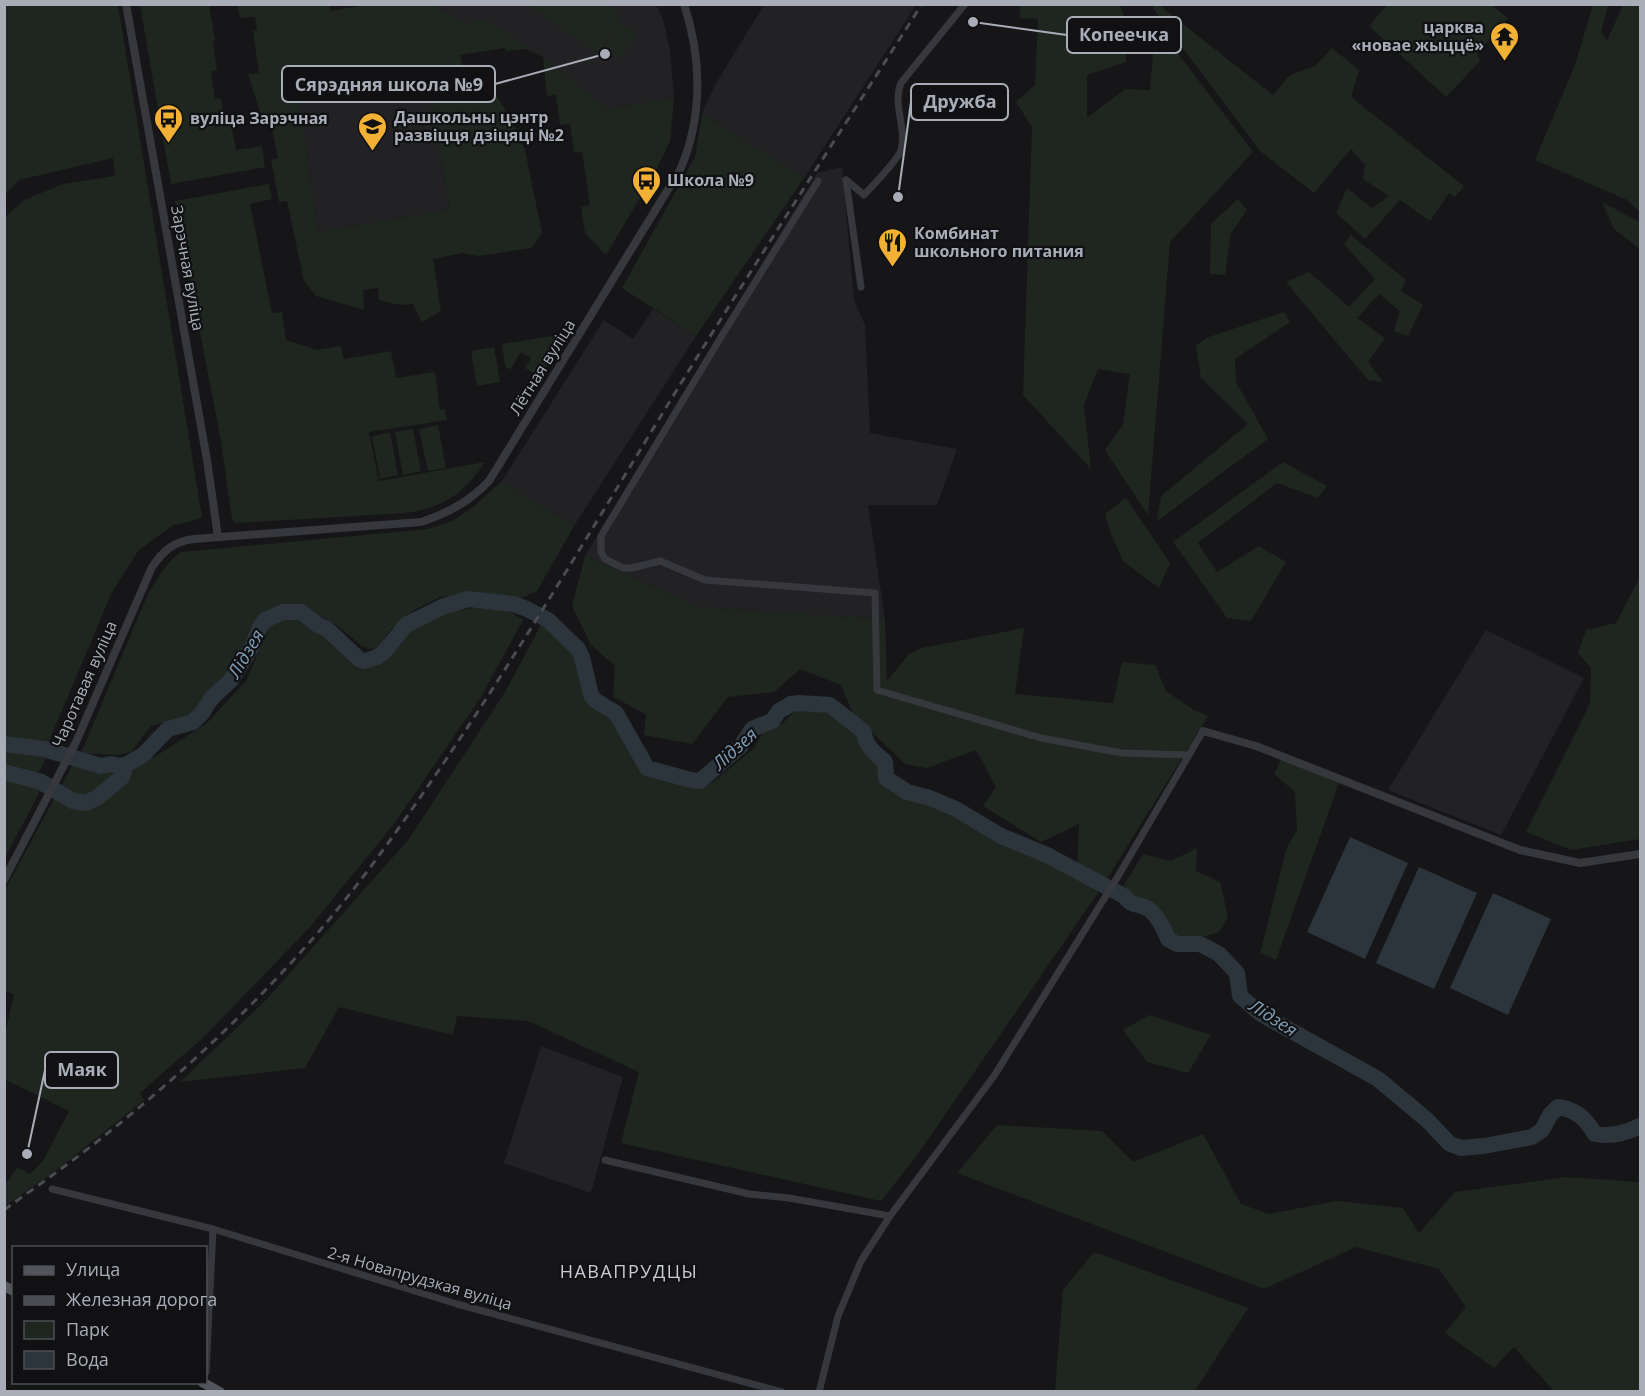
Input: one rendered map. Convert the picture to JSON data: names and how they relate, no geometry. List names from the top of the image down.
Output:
{
  "streets": {
    "street": [
      "Зарэчная вуліца",
      "Лётная вуліца",
      "Чаротавая вуліца",
      "2-я Новапрудзкая вуліца"
    ]
  },
  "crossings": [
    ["Зарэчная вуліца", "Лётная вуліца"],
    ["Зарэчная вуліца", "Чаротавая вуліца"],
    ["Лётная вуліца", "Чаротавая вуліца"]
  ],
  "districts": ["НАВАПРУДЦЫ"],
  "water": ["Лідзея"],
  "places": {
    "other": [
      "Копеечка",
      "Сярэдняя школа №9",
      "Дружба",
      "Маяк"
    ],
    "temple": ["царква «новае жыццё»"],
    "bus stop": ["вуліца Зарэчная", "Школа №9"],
    "school or university": ["Дашкольны цэнтр развіцця дзіцяці №2"],
    "restaurant": ["Комбинат школьного питания"]
  },
  "legend": [
    "Улица",
    "Железная дорога",
    "Парк",
    "Вода"
  ]
}
